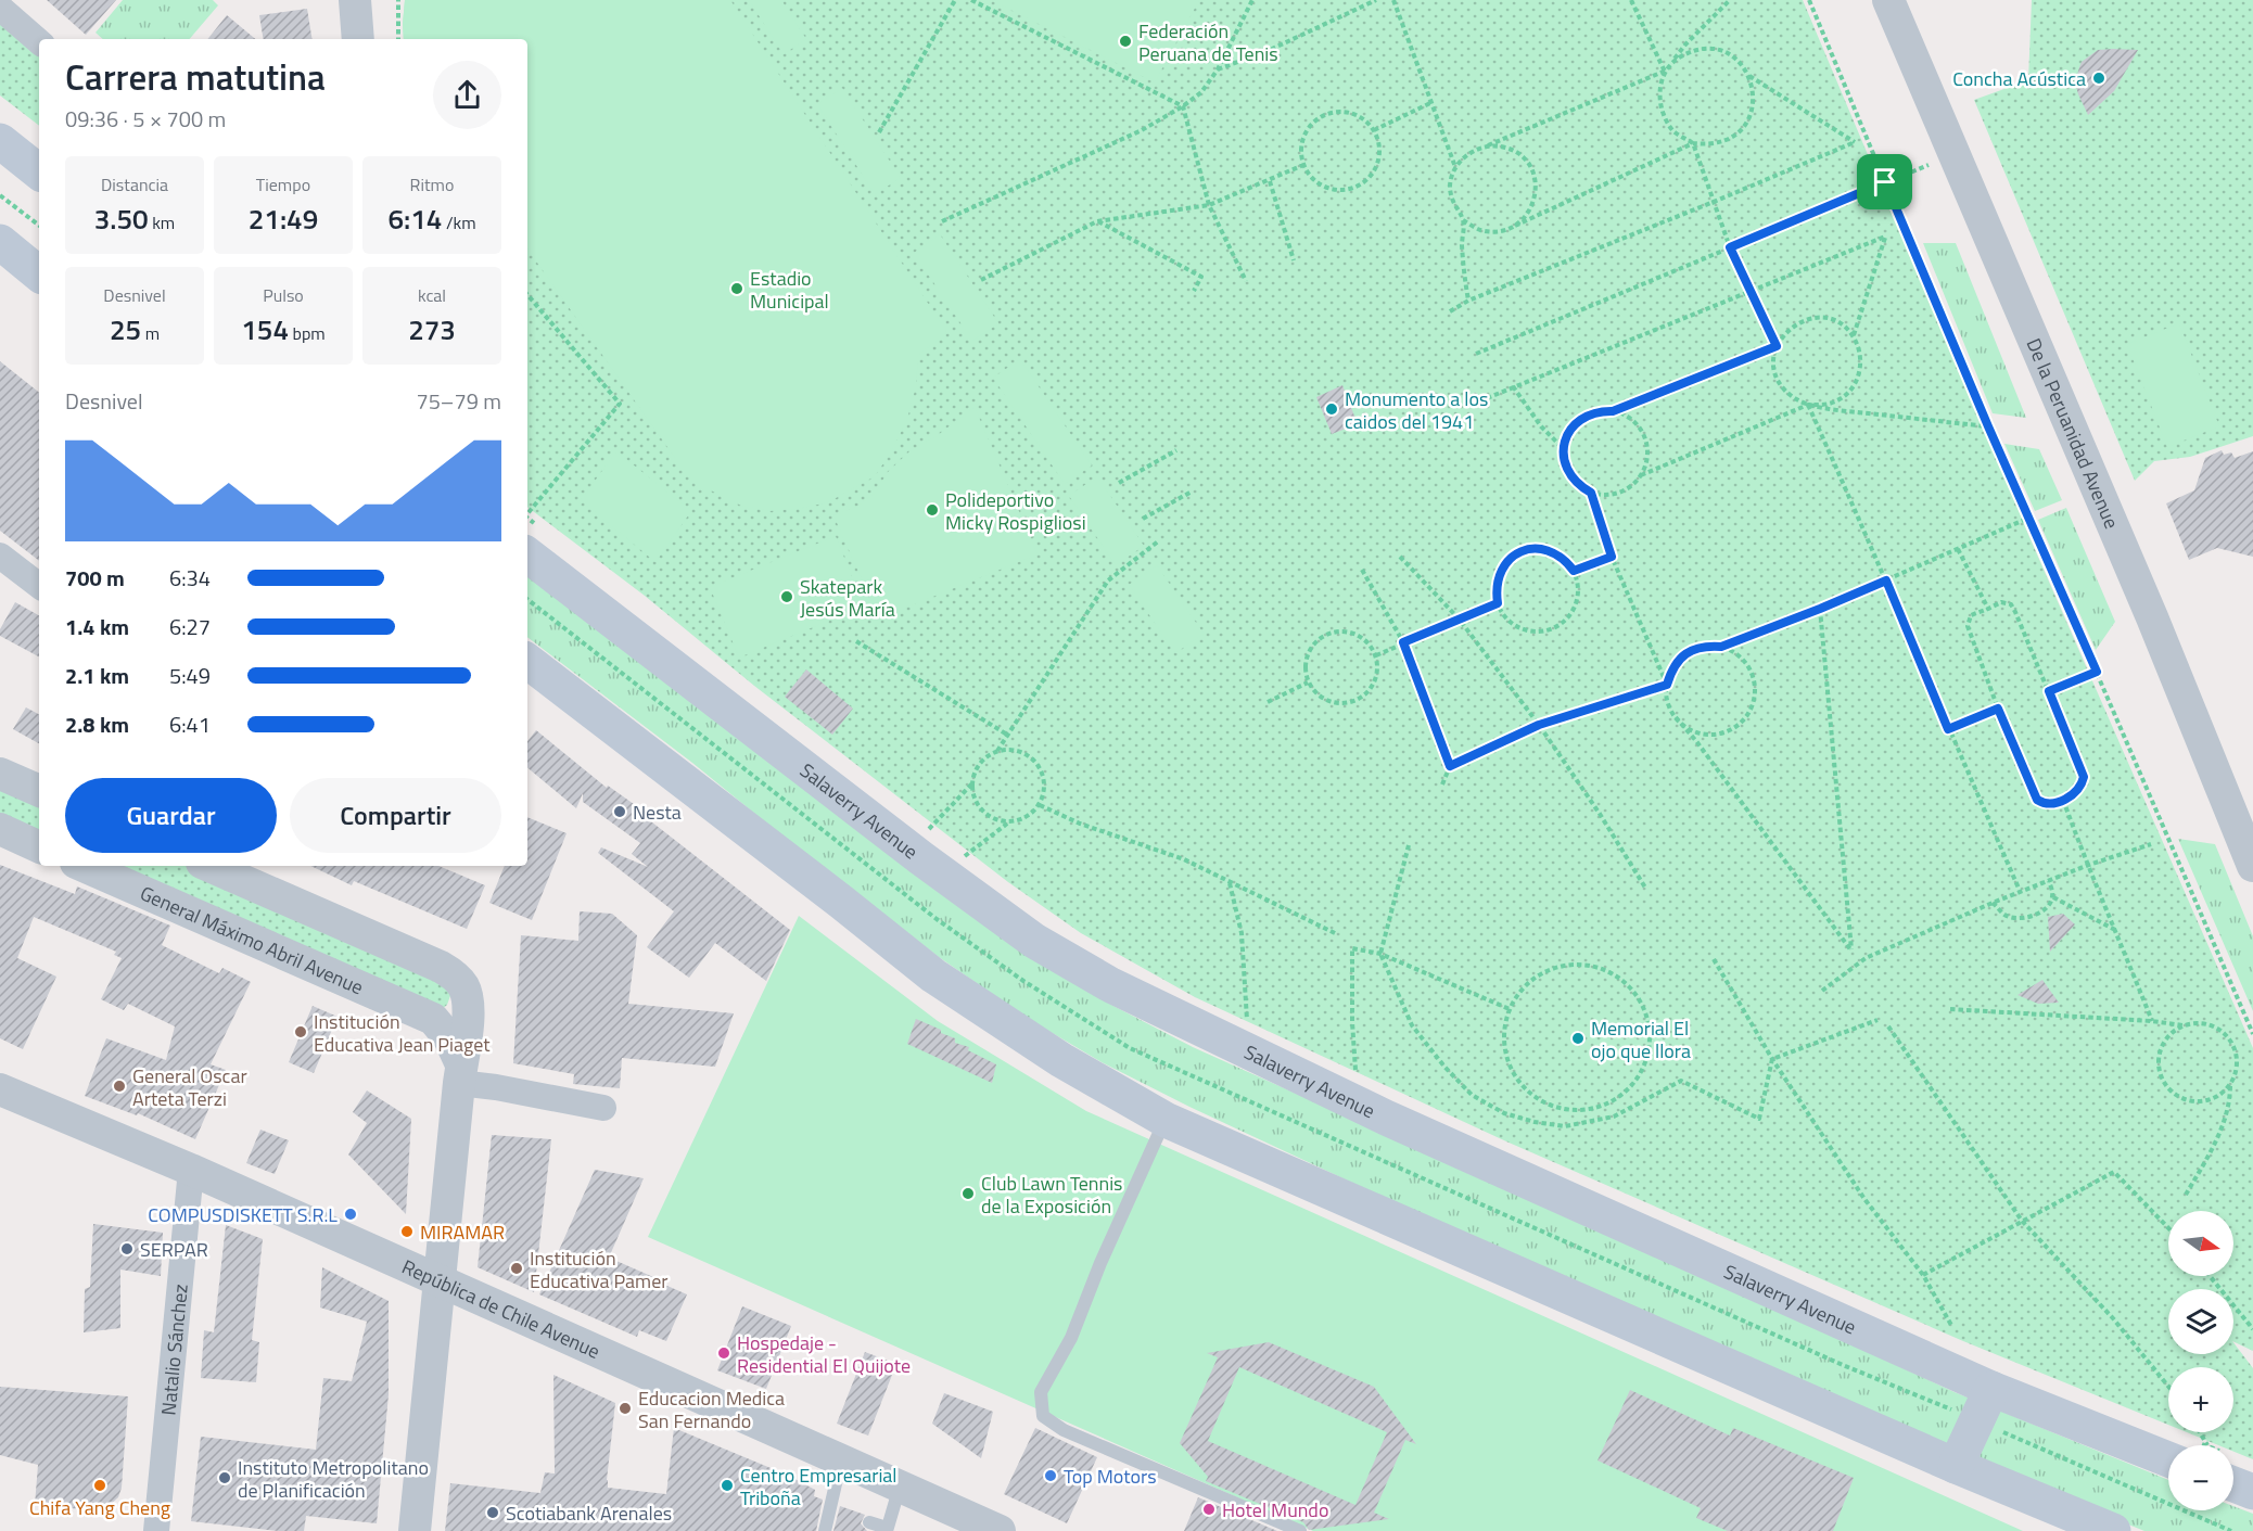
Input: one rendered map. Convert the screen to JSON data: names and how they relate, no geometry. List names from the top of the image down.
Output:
{
  "streets": {
    "main road": ["Salaverry Avenue"],
    "street": [
      "De la Peruanidad Avenue",
      "General Máximo Abril Avenue",
      "República de Chile Avenue",
      "Natalio Sánchez"
    ]
  },
  "crossings": [
    ["República de Chile Avenue", "Natalio Sánchez"]
  ],
  "places": [
    "Federación Peruana de Tenis",
    "Concha Acústica",
    "Estadio Municipal",
    "Monumento a los caidos del 1941",
    "Polideportivo Micky Rospigliosi",
    "Skatepark Jesús María",
    "Nesta",
    "Institución Educativa Jean Piaget",
    "Memorial El ojo que llora",
    "General Oscar Arteta Terzi",
    "Club Lawn Tennis de la Exposición",
    "COMPUSDISKETT S.R.L",
    "MIRAMAR",
    "SERPAR",
    "Institución Educativa Pamer",
    "Hospedaje - Residential El Quijote",
    "Educacion Medica San Fernando",
    "Top Motors",
    "Instituto Metropolitano de Planificación",
    "Chifa Yang Cheng",
    "Centro Empresarial Triboña",
    "Hotel Mundo",
    "Scotiabank Arenales"
  ],
  "north": "right",
  "page": {
    "heading": ["Carrera matutina", "09:36 · 5 × 700 m"],
    "stats": [
      ["Distancia", "3.50 km"],
      ["Tiempo", "21:49"],
      ["Ritmo", "6:14 /km"],
      ["Desnivel", "25 m"],
      ["Pulso", "154 bpm"],
      ["kcal", "273"]
    ],
    "chart": ["Desnivel", "75–79 m"],
    "list": [
      {
        "name": "700 m",
        "note": "6:34"
      },
      {
        "name": "1.4 km",
        "note": "6:27"
      },
      {
        "name": "2.1 km",
        "note": "5:49"
      },
      {
        "name": "2.8 km",
        "note": "6:41"
      }
    ],
    "buttons": ["Guardar", "Compartir"],
    "map_buttons": ["+", "−"]
  }
}
